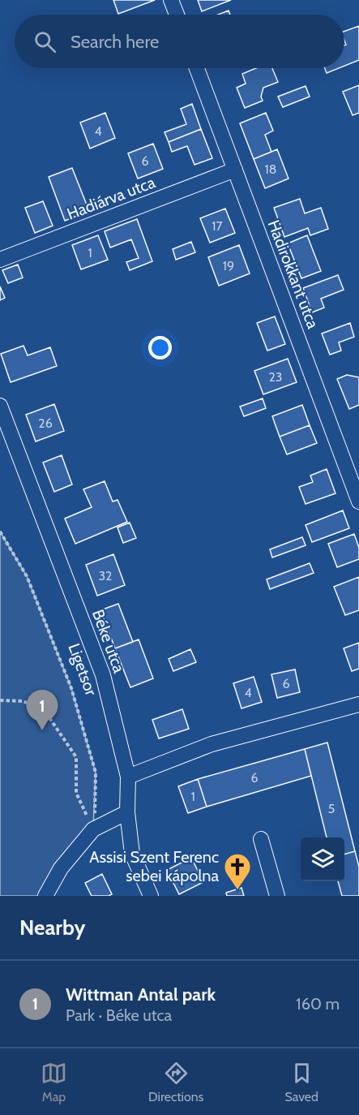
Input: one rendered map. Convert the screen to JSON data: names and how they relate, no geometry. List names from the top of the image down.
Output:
{
  "streets": {
    "street": ["Hadiárva utca", "Hadirokkant utca", "Béke utca"],
    "path": ["Ligetsor"]
  },
  "crossings": [
    ["Hadiárva utca", "Hadirokkant utca"]
  ],
  "places": {
    "church": ["Assisi Szent Ferenc sebei kápolna"]
  },
  "house_numbers": [
    "4",
    "6",
    "18",
    "17",
    "1",
    "19",
    "23",
    "26",
    "32",
    "6",
    "4",
    "6",
    "1",
    "5"
  ],
  "page": {
    "search": "Search here",
    "pins": "1",
    "heading": "Nearby",
    "list": [
      {
        "mark": "1",
        "name": "Wittman Antal park",
        "note": "Park · Béke utca",
        "value": "160 m"
      }
    ],
    "nav": ["Map", "Directions", "Saved"]
  }
}
